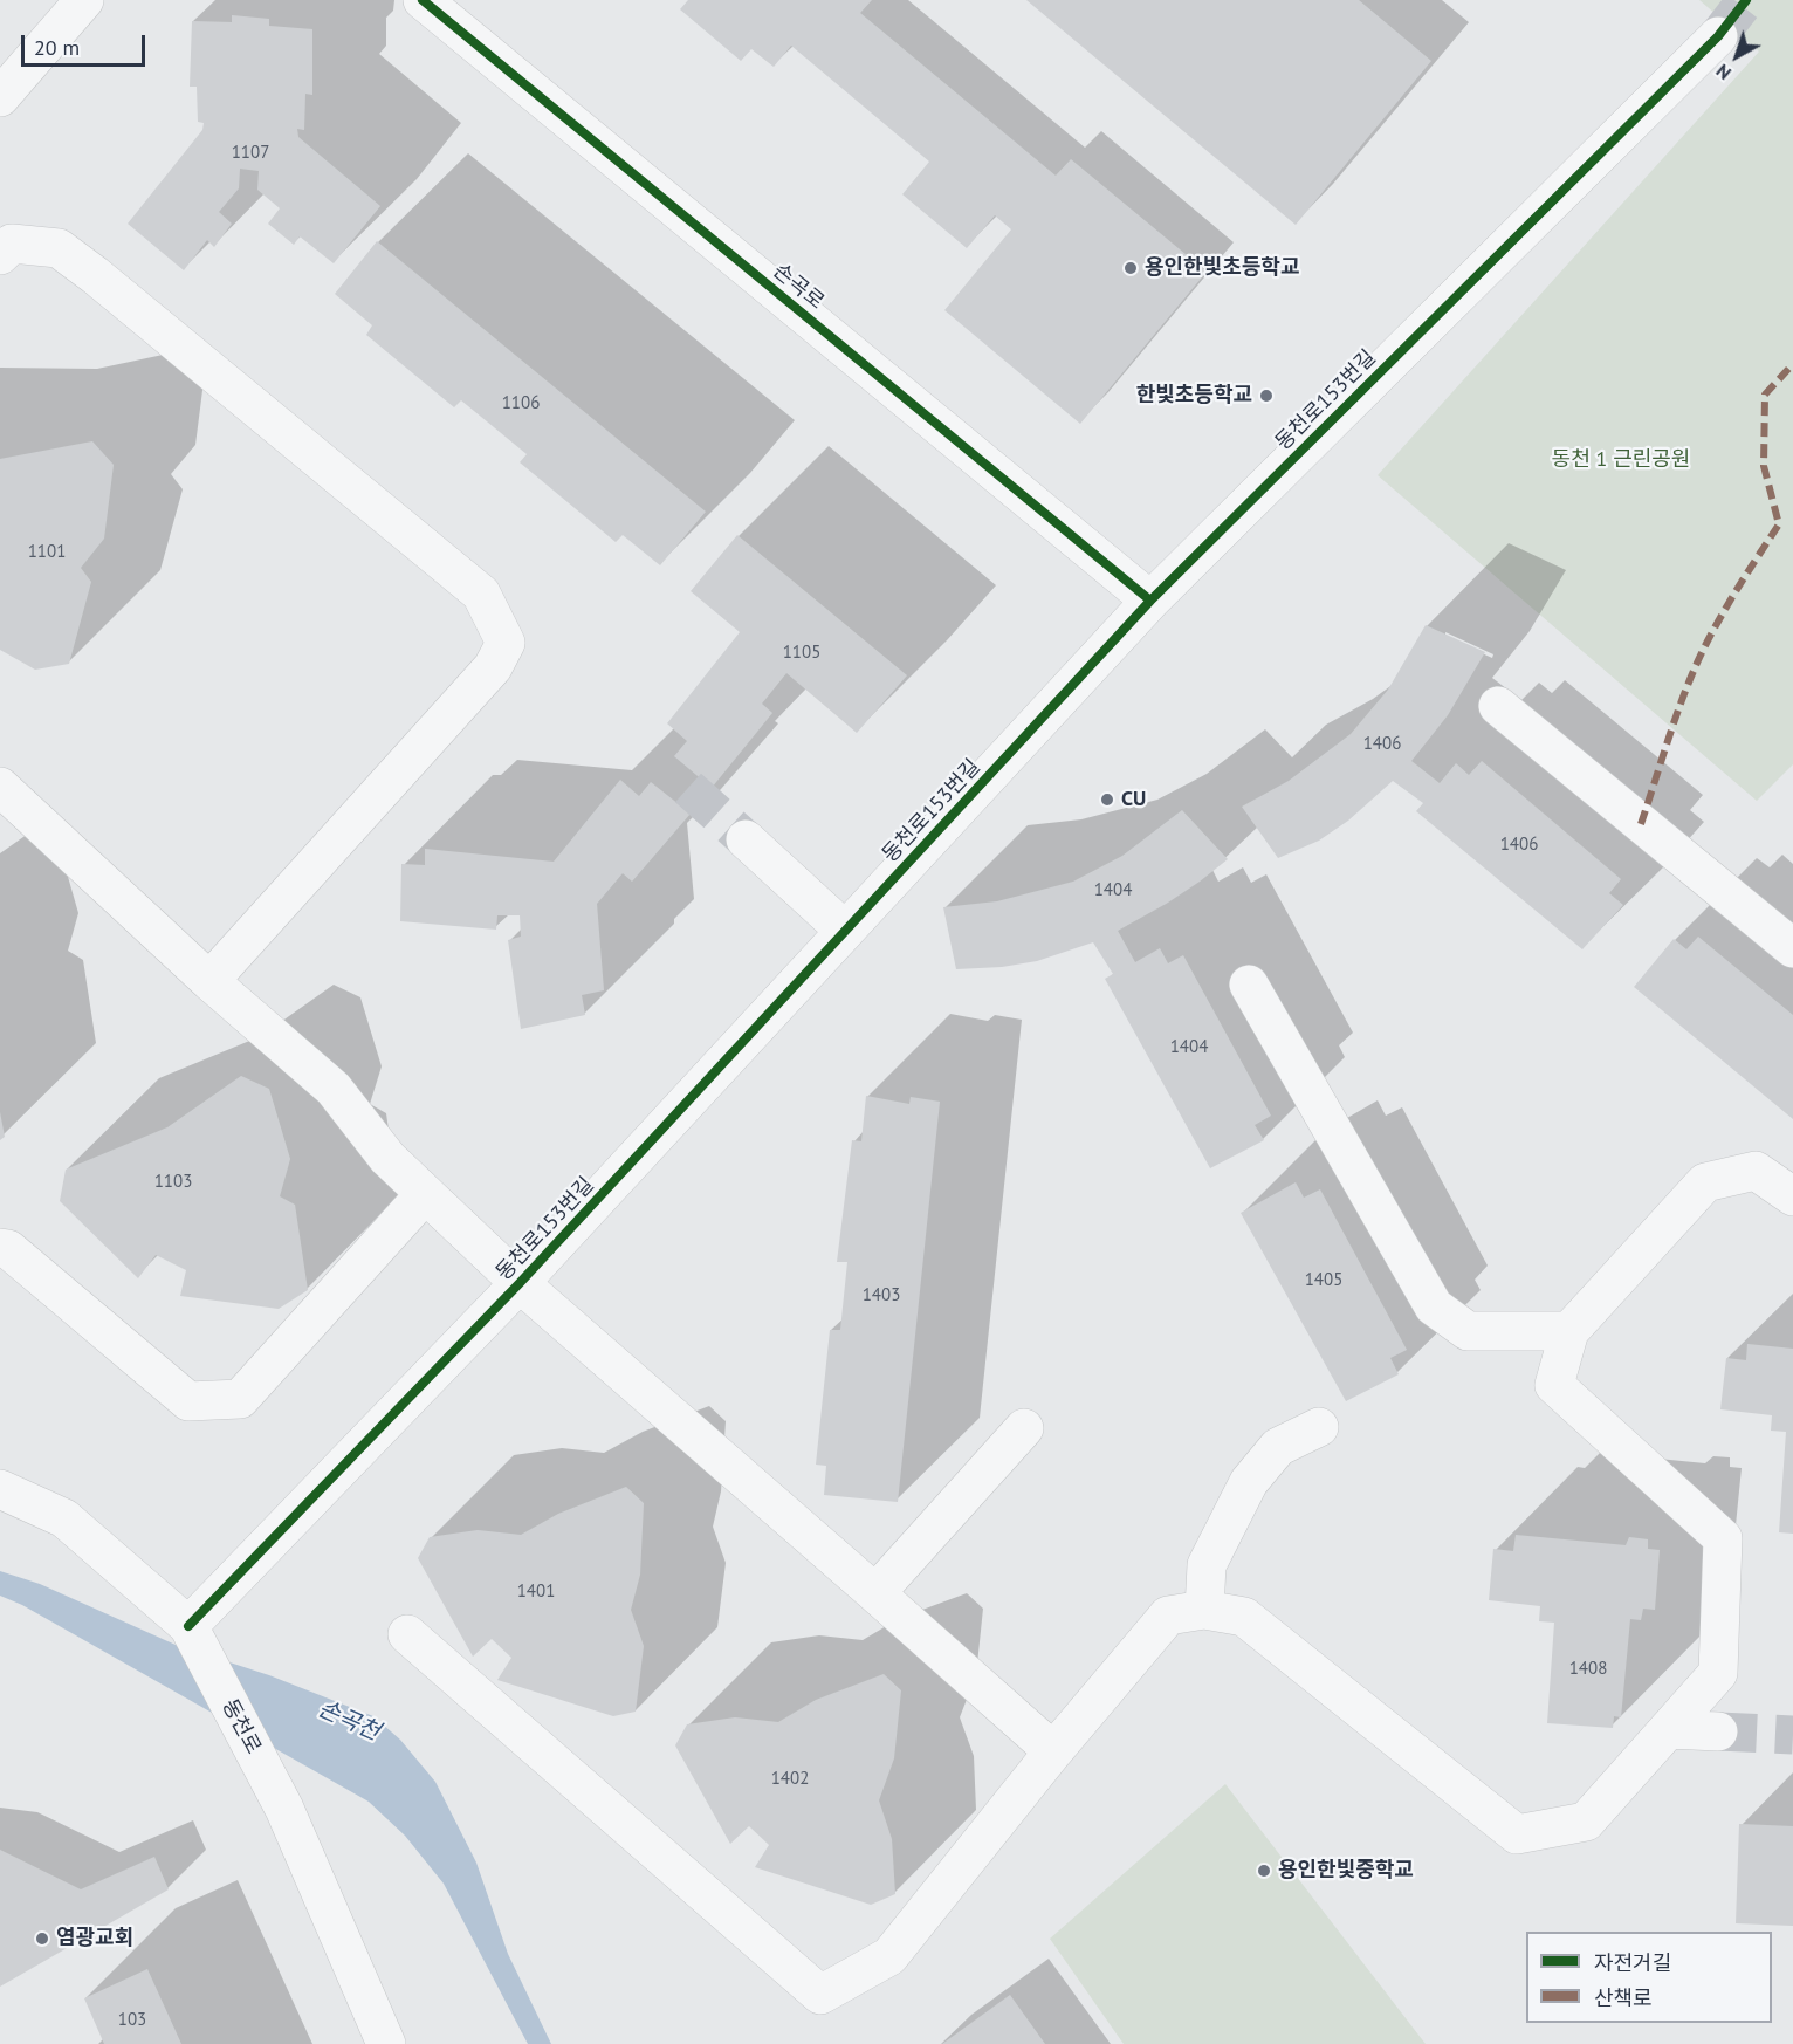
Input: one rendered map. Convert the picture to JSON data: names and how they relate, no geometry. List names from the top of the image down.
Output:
{
  "streets": {
    "street": ["손곡로", "동천로153번길", "동천로"]
  },
  "crossings": [
    ["손곡로", "동천로153번길"],
    ["동천로153번길", "동천로"]
  ],
  "water": ["손곡천"],
  "parks": ["동천 1 근린공원"],
  "places": [
    "용인한빛초등학교",
    "한빛초등학교",
    "CU",
    "용인한빛중학교",
    "염광교회"
  ],
  "house_numbers": [
    "1107",
    "1106",
    "1101",
    "1105",
    "1406",
    "1406",
    "1404",
    "1404",
    "1103",
    "1405",
    "1403",
    "1401",
    "1408",
    "1402",
    "103"
  ],
  "legend": ["자전거길", "산책로"],
  "scale_bar": "20 m",
  "north": "bottom left"
}
